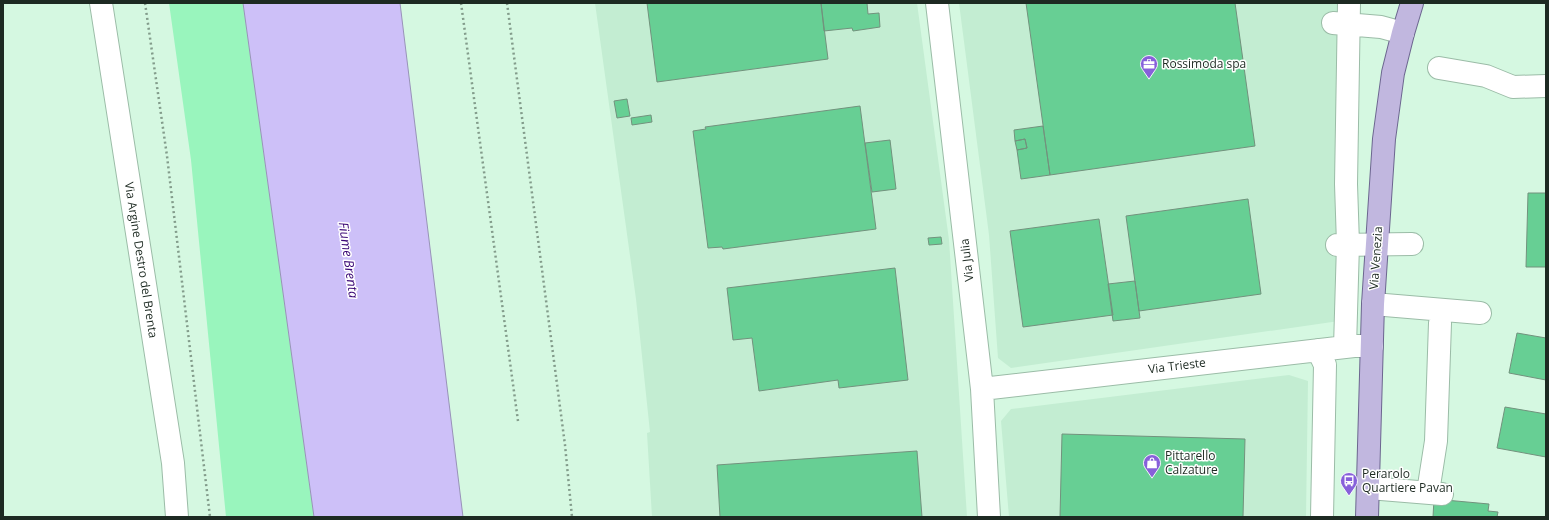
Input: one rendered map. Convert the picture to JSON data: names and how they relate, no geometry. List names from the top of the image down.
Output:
{
  "streets": {
    "main road": ["Via Venezia"],
    "street": ["Via Argine Destro del Brenta", "Via Julia", "Via Trieste"]
  },
  "crossings": [
    ["Via Venezia", "Via Trieste"],
    ["Via Julia", "Via Trieste"]
  ],
  "water": ["Fiume Brenta"],
  "places": {
    "office": ["Rossimoda spa"],
    "shop": ["Pittarello Calzature"],
    "bus stop": ["Perarolo Quartiere Pavan"]
  }
}
